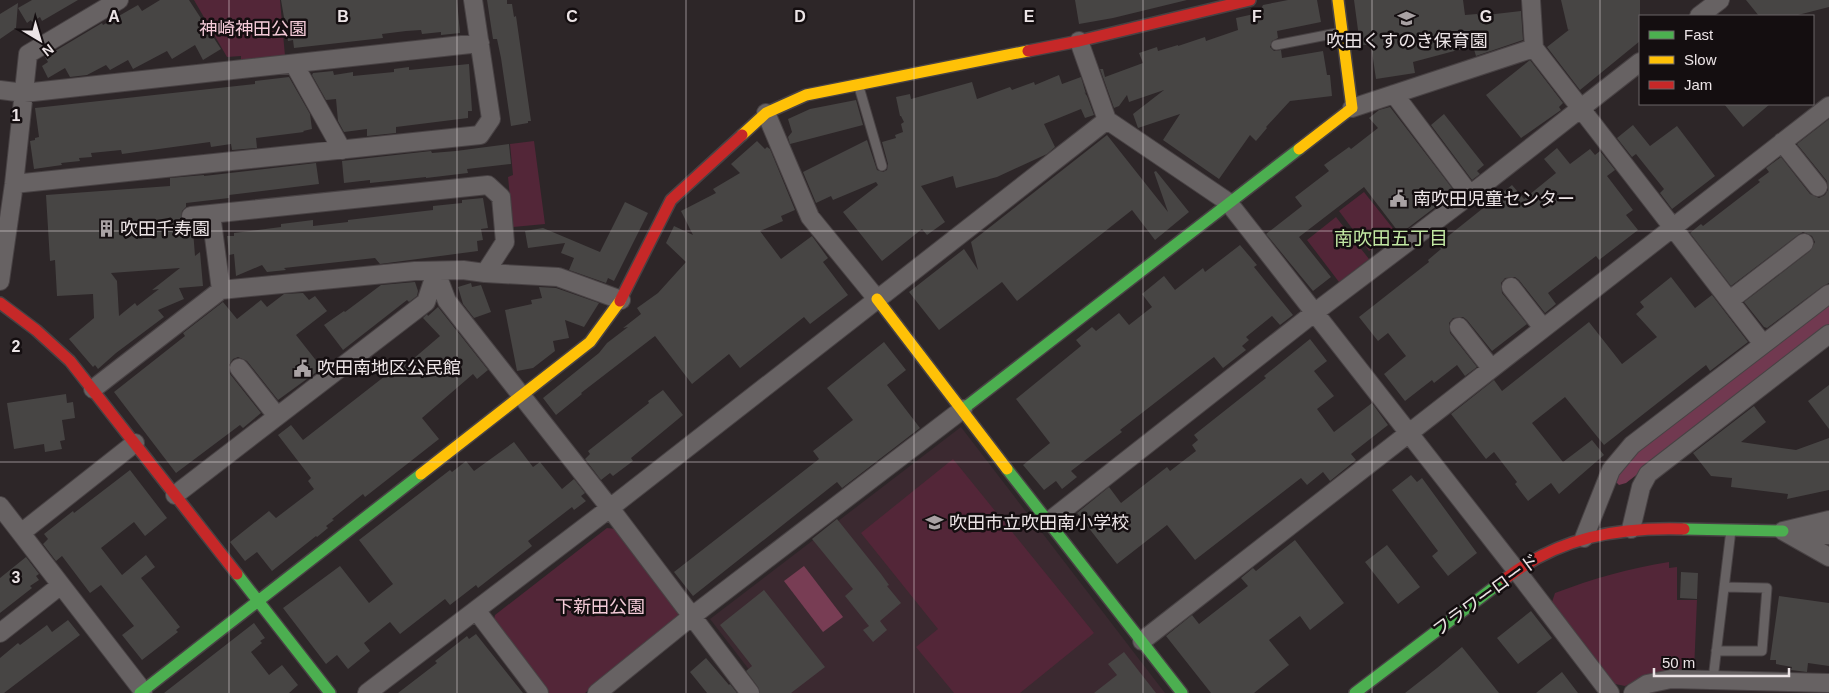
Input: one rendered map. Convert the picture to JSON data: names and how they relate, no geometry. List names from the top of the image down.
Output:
{
  "streets": {
    "street": ["フラワーロード"]
  },
  "districts": ["南吹田五丁目"],
  "parks": ["神崎神田公園", "下新田公園"],
  "places": {
    "school or university": ["吹田くすのき保育園", "吹田市立吹田南小学校"],
    "public building": ["南吹田児童センター", "吹田南地区公民館"],
    "building": ["吹田千寿園"]
  },
  "legend": ["Fast", "Slow", "Jam"],
  "scale_bar": "50 m",
  "north": "bottom right",
  "grid": {
    "columns": [
      "A",
      "B",
      "C",
      "D",
      "E",
      "F",
      "G"
    ],
    "rows": ["1", "2", "3"]
  }
}
